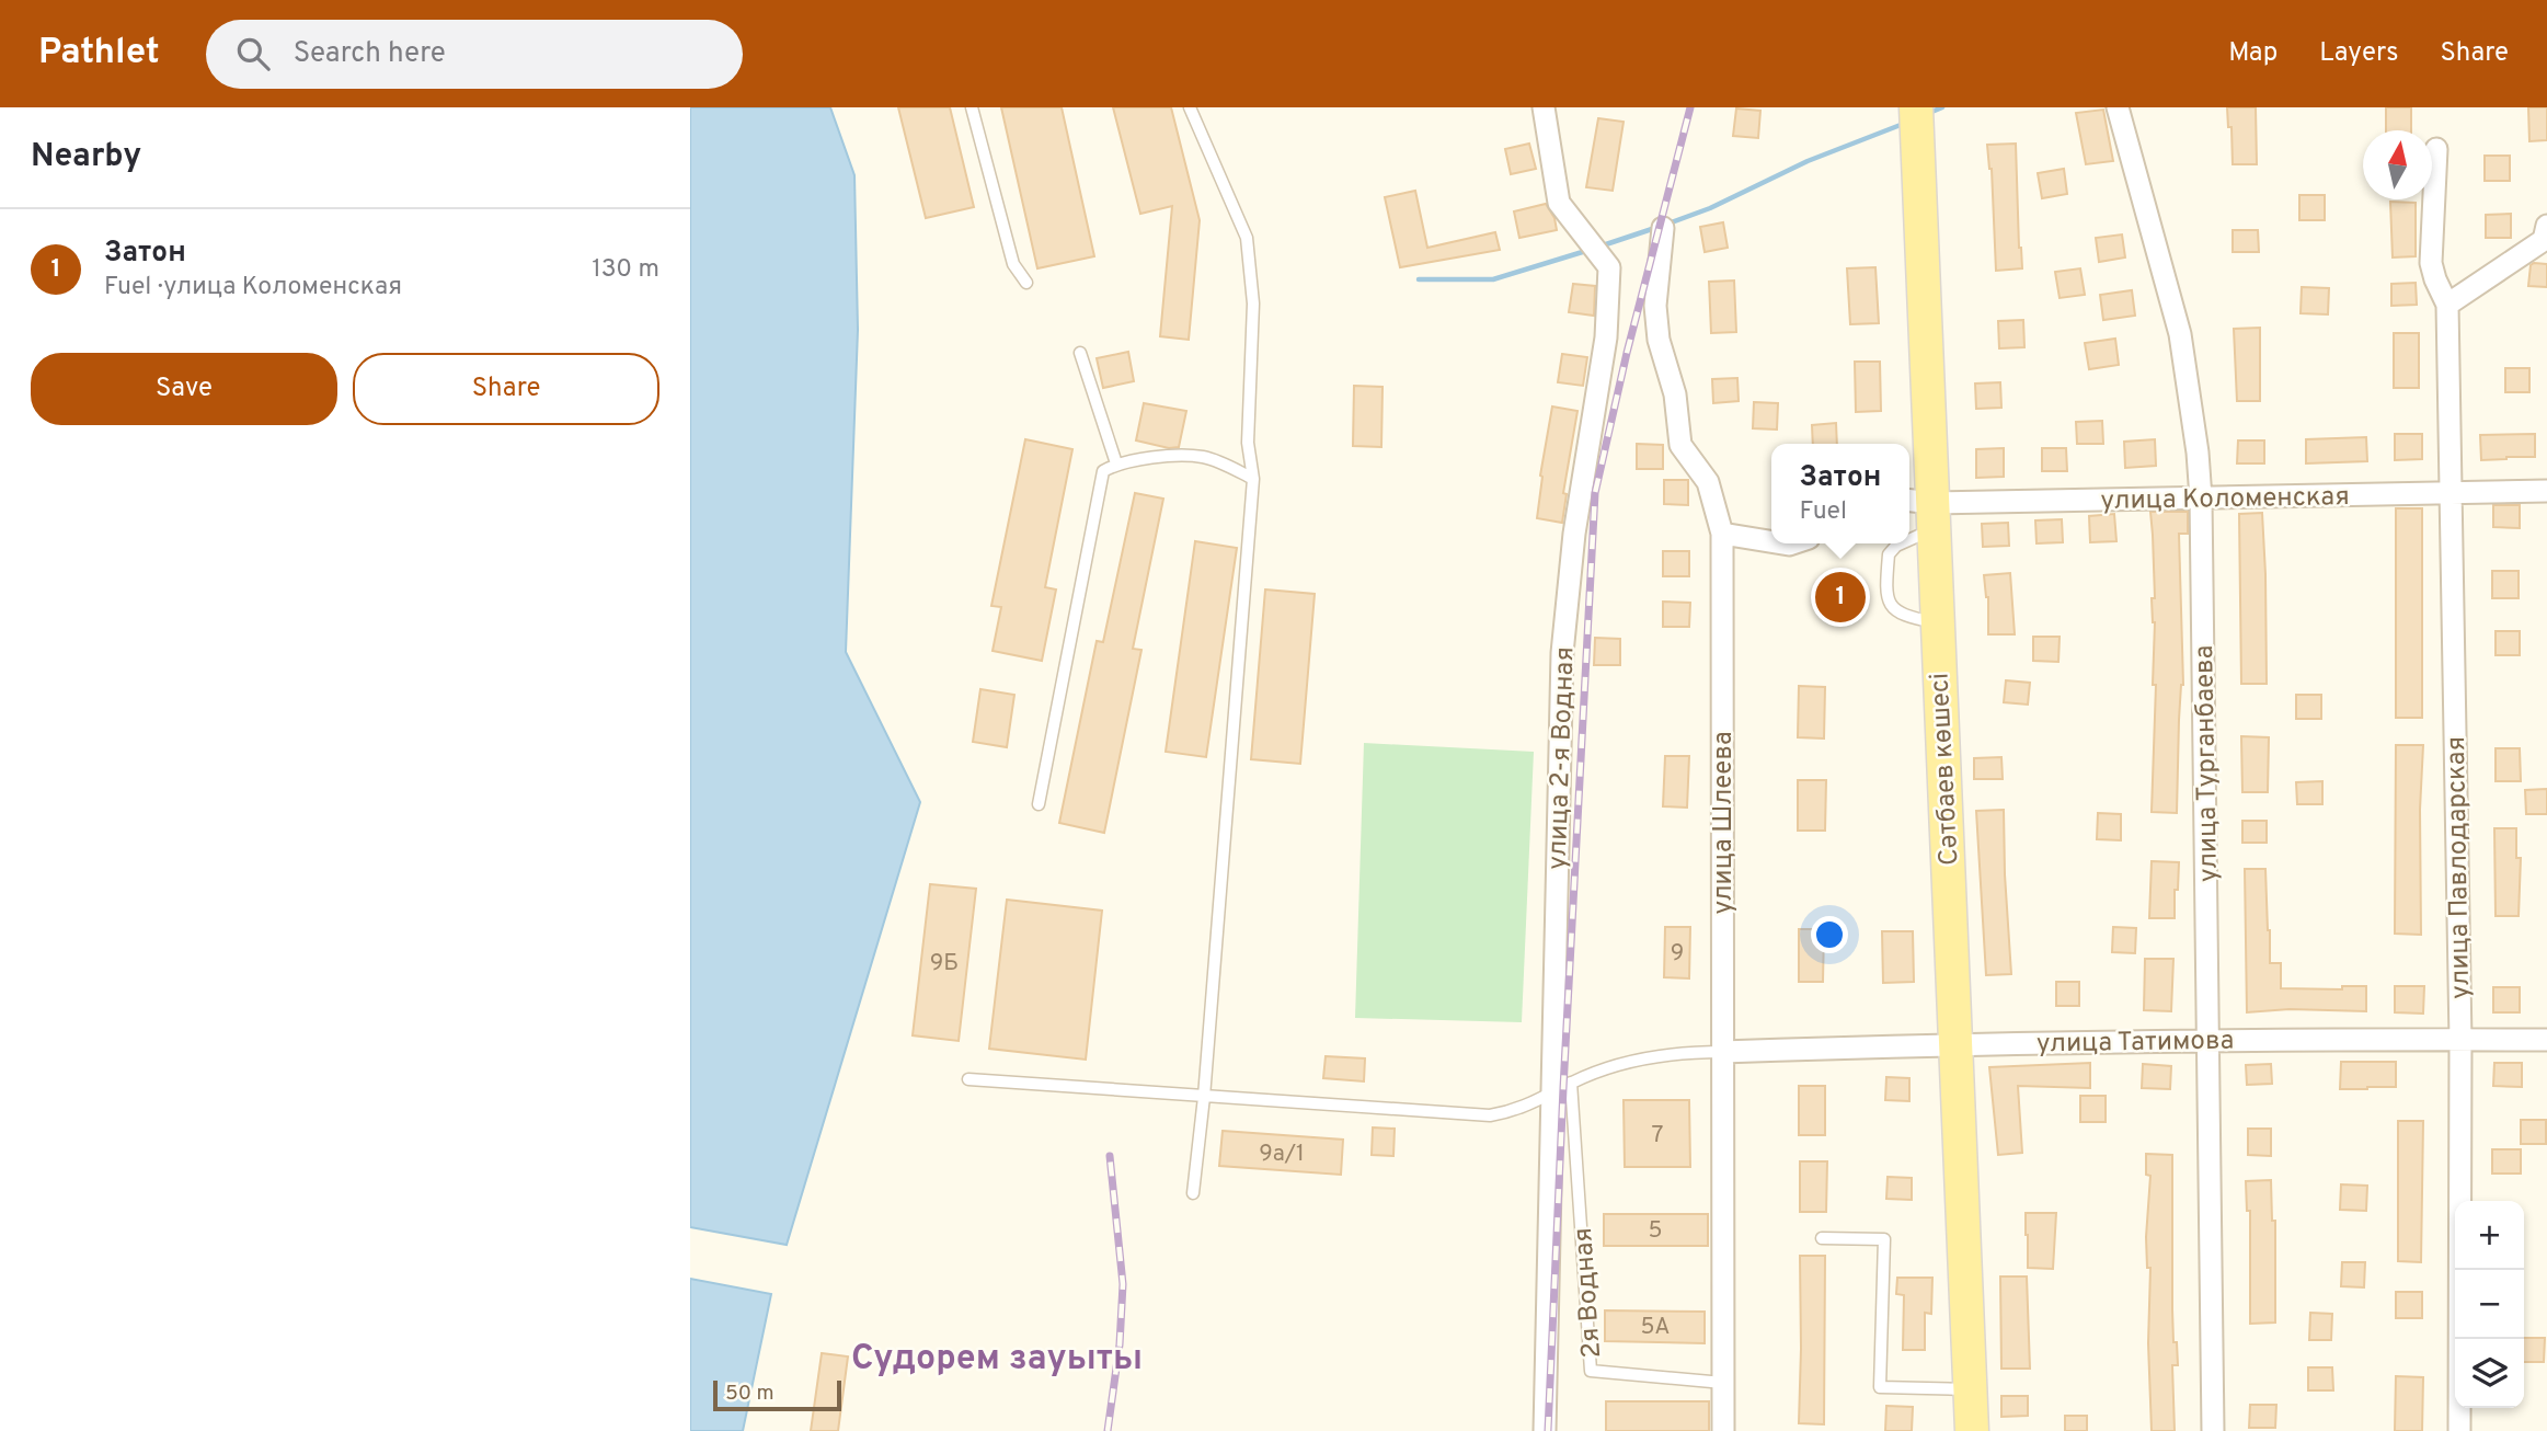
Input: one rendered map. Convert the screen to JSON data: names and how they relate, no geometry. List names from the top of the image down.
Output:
{
  "streets": {
    "main road": ["Сәтбаев көшесі"],
    "street": [
      "улица Коломенская",
      "улица 2-я Водная",
      "улица Турганбаева",
      "улица Шлеева",
      "улица Павлодарская",
      "улица Татимова"
    ],
    "lane": ["2я Водная"]
  },
  "crossings": [
    ["улица Коломенская", "улица Турганбаева"],
    ["улица Коломенская", "Сәтбаев көшесі"],
    ["улица Коломенская", "улица Павлодарская"],
    ["улица Турганбаева", "улица Татимова"],
    ["Сәтбаев көшесі", "улица Татимова"],
    ["улица Шлеева", "улица Татимова"],
    ["улица Шлеева", "2я Водная"],
    ["улица Павлодарская", "улица Татимова"]
  ],
  "districts": ["Судорем зауыты"],
  "house_numbers": [
    "9",
    "9Б",
    "7",
    "9а/1",
    "5",
    "5А"
  ],
  "scale_bar": "50 m",
  "north": "top",
  "page": {
    "header": "Pathlet",
    "search": "Search here",
    "nav": ["Map", "Layers", "Share"],
    "heading": "Nearby",
    "list": [
      {
        "mark": "1",
        "name": "Затон",
        "note": "Fuel · улица Коломенская",
        "value": "130 m"
      }
    ],
    "buttons": ["Save", "Share"],
    "popup": ["Затон", "Fuel"],
    "pins": "1",
    "map_buttons": ["+", "−"],
    "scale": "50 m"
  }
}
